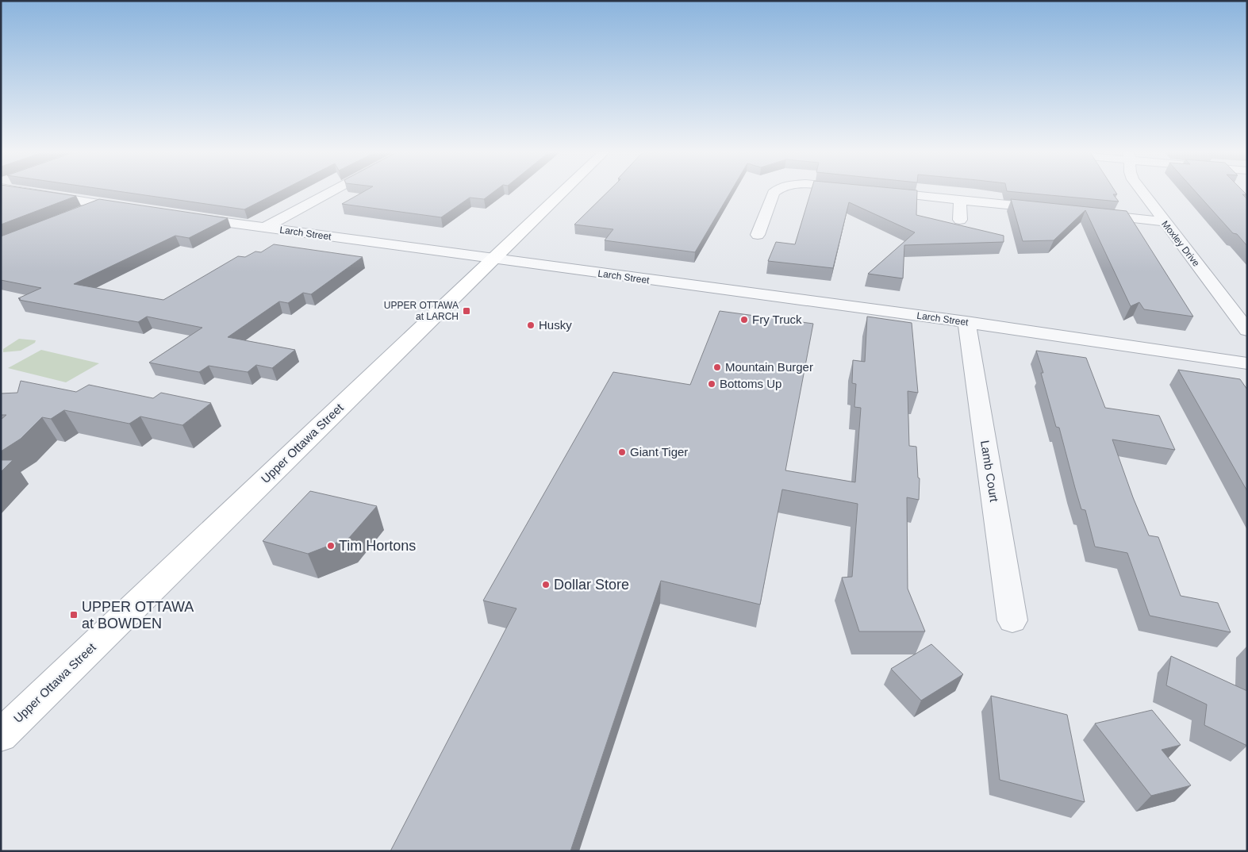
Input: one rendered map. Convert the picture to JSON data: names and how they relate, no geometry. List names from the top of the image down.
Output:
{
  "streets": {
    "main road": ["Upper Ottawa Street"],
    "street": ["Larch Street", "Moxley Drive", "Lamb Court"]
  },
  "crossings": [
    ["Larch Street", "Upper Ottawa Street"],
    ["Larch Street", "Lamb Court"]
  ],
  "places": {
    "transit": ["UPPER OTTAWA at LARCH", "UPPER OTTAWA at BOWDEN"],
    "other": [
      "Fry Truck",
      "Husky",
      "Mountain Burger",
      "Bottoms Up",
      "Giant Tiger",
      "Tim Hortons",
      "Dollar Store"
    ]
  }
}
